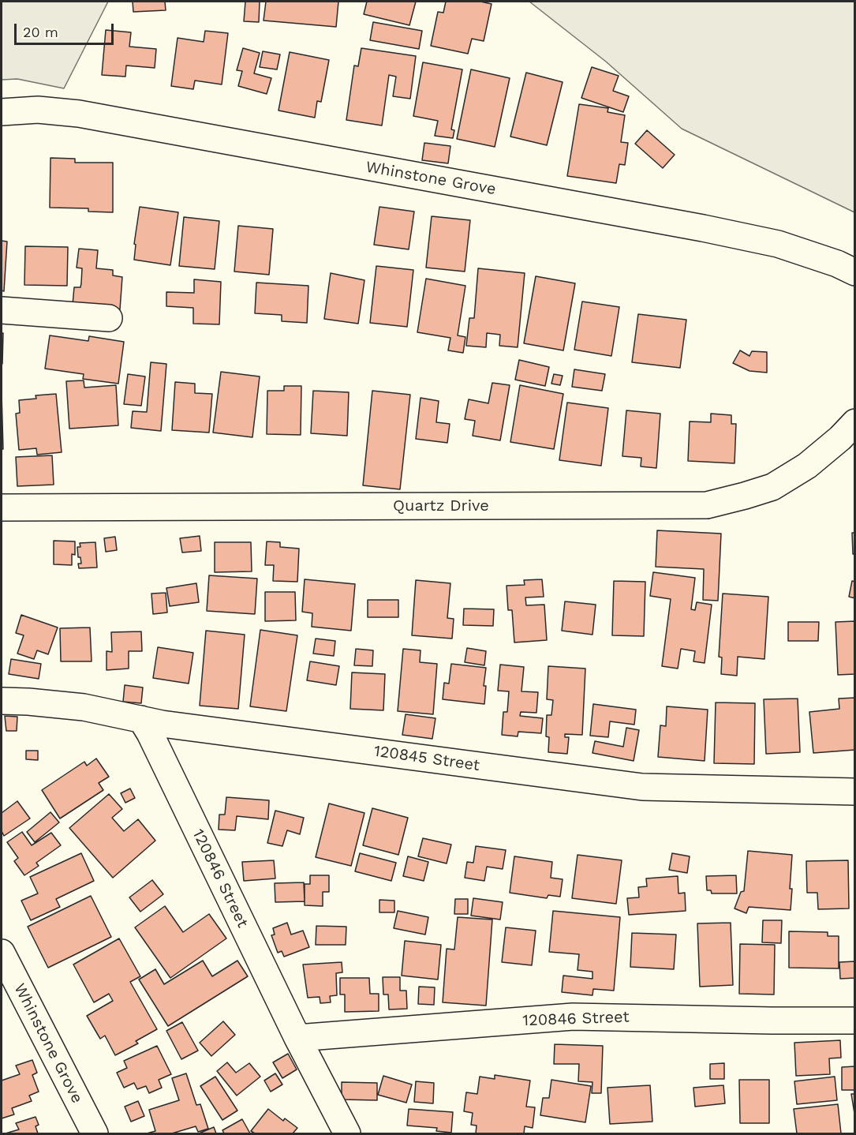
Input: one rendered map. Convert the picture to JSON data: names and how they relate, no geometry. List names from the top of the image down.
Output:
{
  "streets": {
    "street": [
      "Whinstone Grove",
      "Quartz Drive",
      "120845 Street",
      "120846 Street"
    ]
  },
  "crossings": [
    ["120845 Street", "120846 Street"]
  ],
  "scale_bar": "20 m"
}
